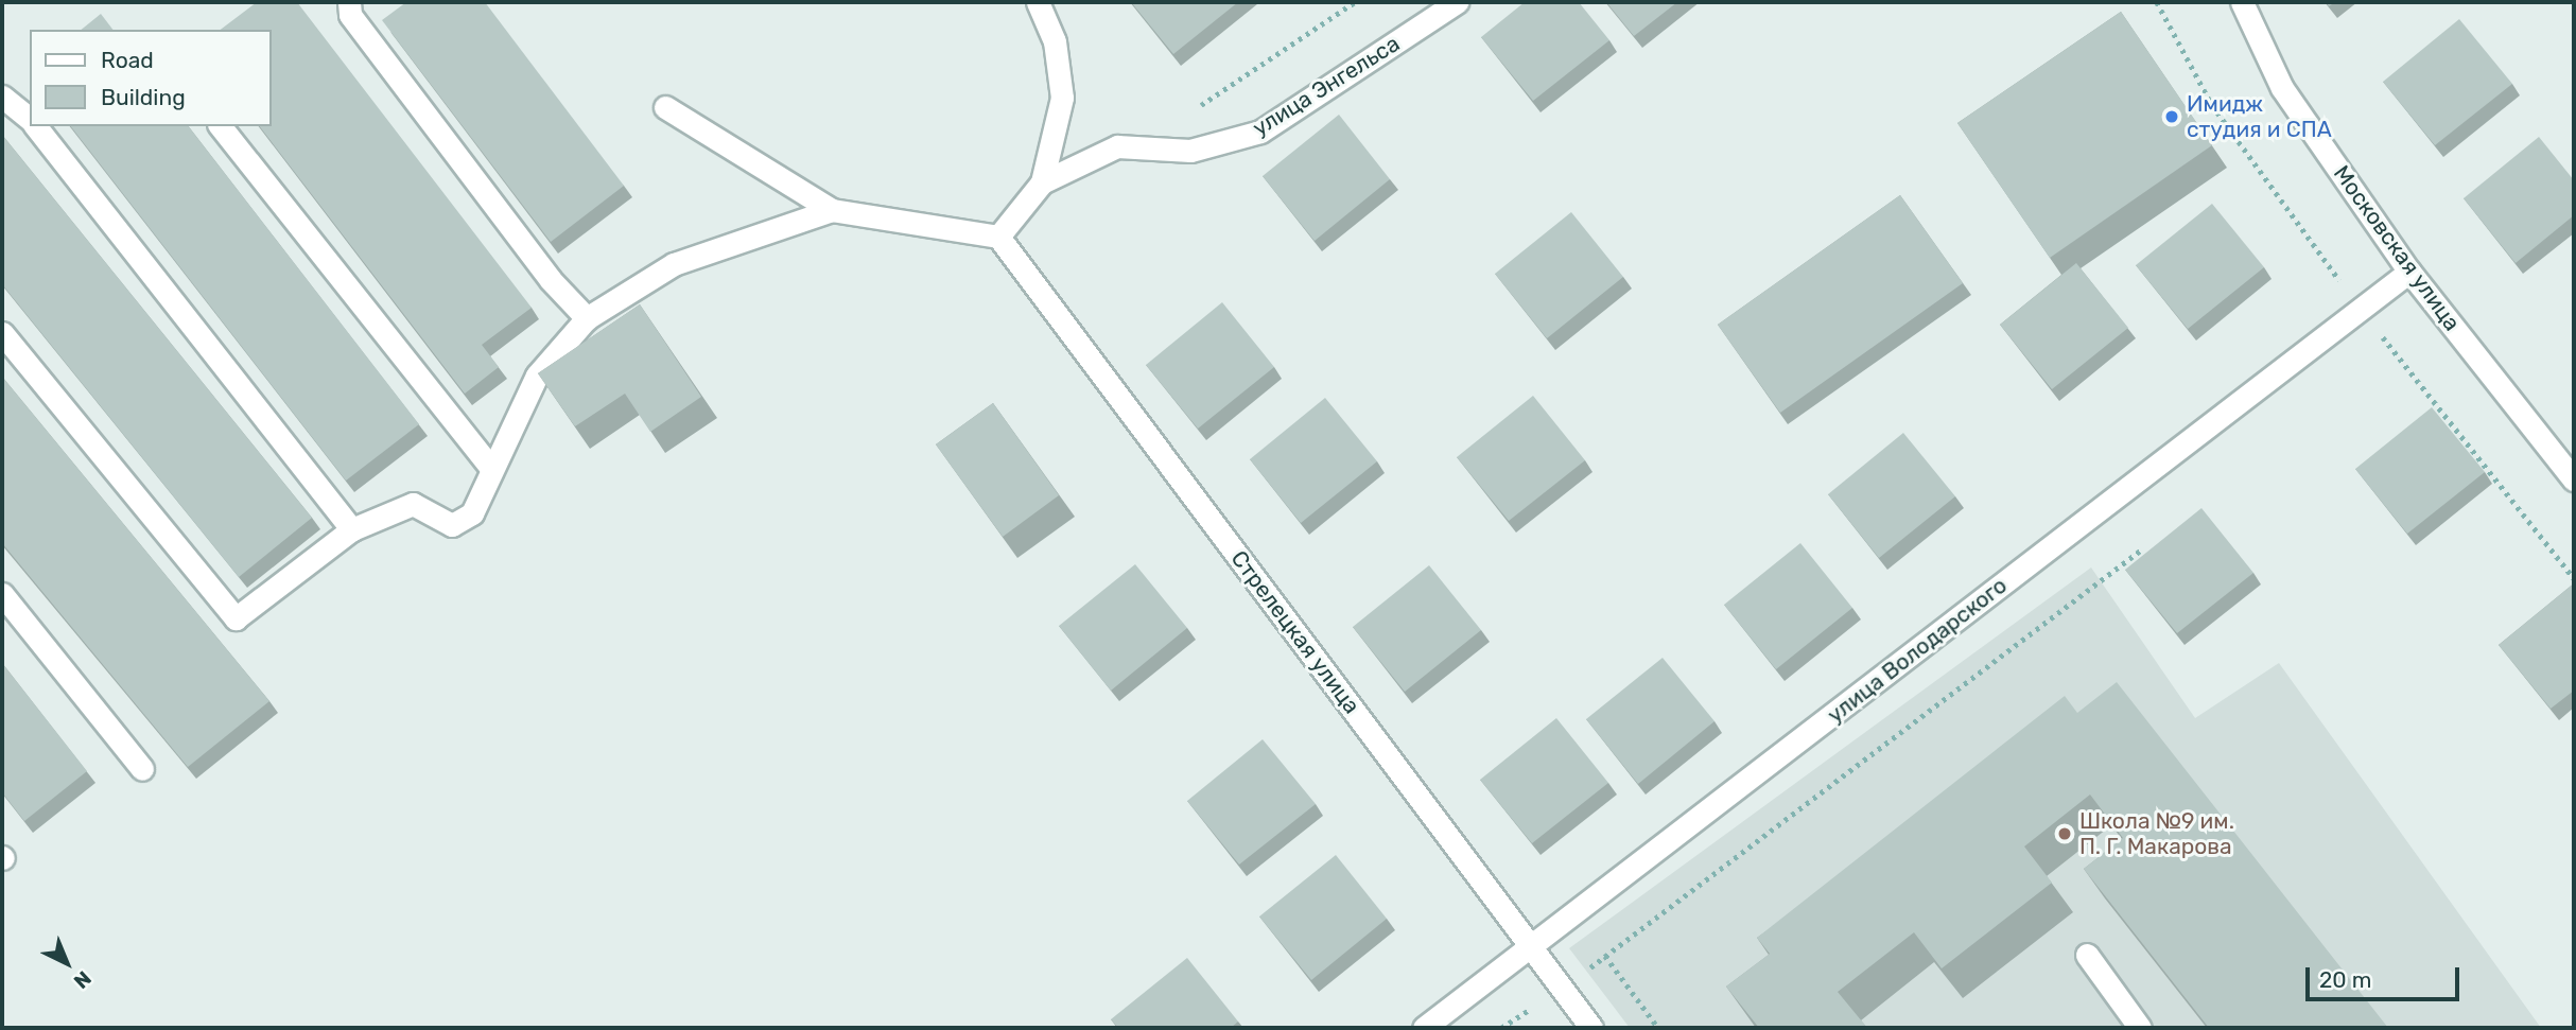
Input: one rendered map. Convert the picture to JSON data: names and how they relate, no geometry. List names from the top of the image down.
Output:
{
  "streets": {
    "street": [
      "улица Энгельса",
      "Московская улица",
      "Стрелецкая улица",
      "улица Володарского"
    ]
  },
  "crossings": [
    ["улица Энгельса", "Стрелецкая улица"],
    ["Московская улица", "улица Володарского"],
    ["Стрелецкая улица", "улица Володарского"]
  ],
  "places": ["Имидж студия и СПА", "Школа №9 им. П. Г. Макарова"],
  "legend": ["Road", "Building"],
  "scale_bar": "20 m",
  "north": "bottom right"
}
